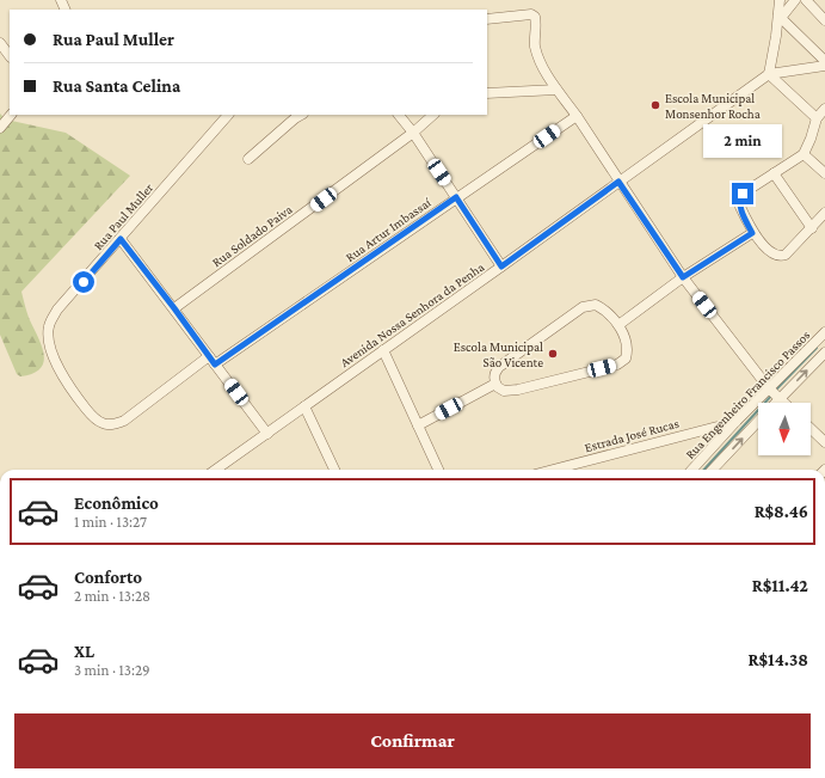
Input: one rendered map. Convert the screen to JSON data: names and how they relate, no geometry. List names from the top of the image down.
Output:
{
  "streets": {
    "street": [
      "Rua Paul Muller",
      "Rua Artur Imbassaí",
      "Rua Soldado Paiva",
      "Avenida Nossa Senhora da Penha",
      "Rua Engenheiro Francisco Passos",
      "Estrada José Rucas"
    ]
  },
  "crossings": [
    ["Rua Engenheiro Francisco Passos", "Estrada José Rucas"]
  ],
  "places": ["Escola Municipal Monsenhor Rocha", "Escola Municipal São Vicente"],
  "north": "bottom",
  "page": {
    "banner": ["Rua Paul Muller", "Rua Santa Celina"],
    "bubble": "2 min",
    "list": [
      {
        "name": "Econômico",
        "note": "1 min · 13:27",
        "value": "R$8.46"
      },
      {
        "name": "Conforto",
        "note": "2 min · 13:28",
        "value": "R$11.42"
      },
      {
        "name": "XL",
        "note": "3 min · 13:29",
        "value": "R$14.38"
      }
    ],
    "buttons": "Confirmar"
  }
}
